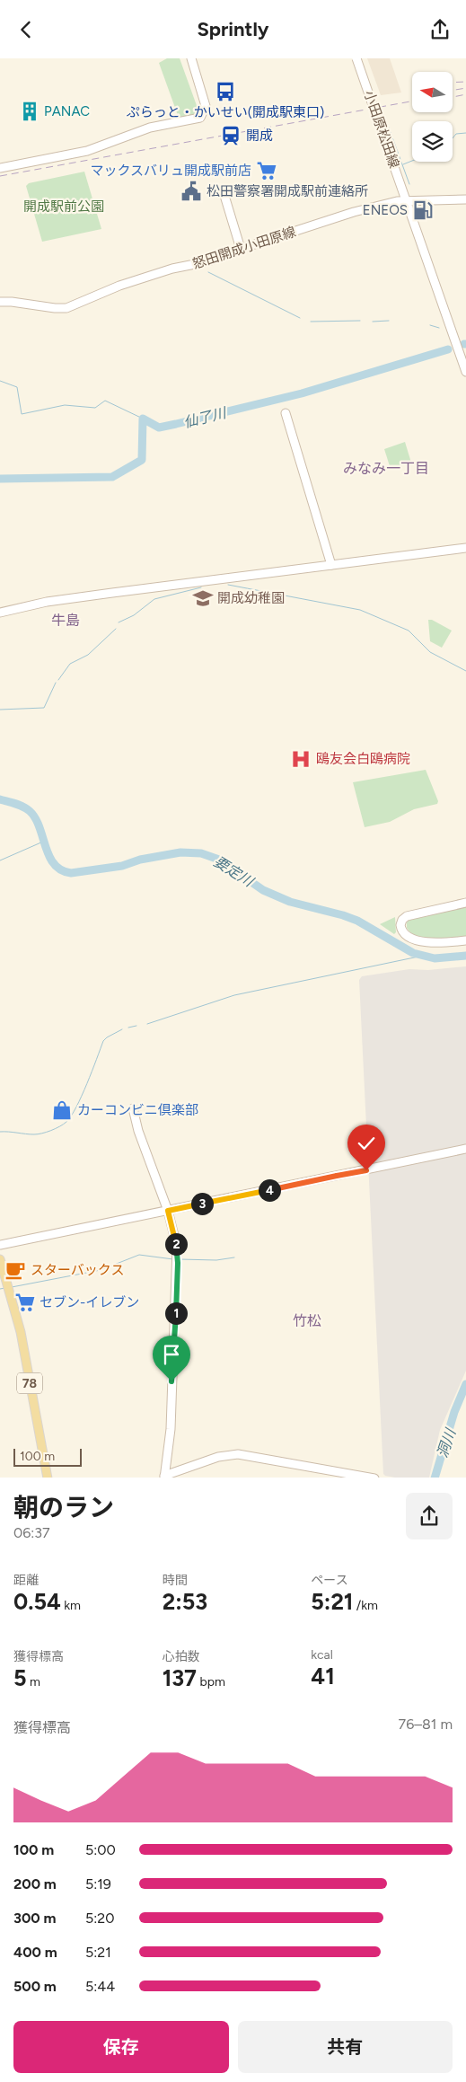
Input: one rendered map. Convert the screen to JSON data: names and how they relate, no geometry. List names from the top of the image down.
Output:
{
  "streets": {
    "main road": ["78"],
    "street": ["小田原松田線", "怒田開成小田原線"]
  },
  "crossings": [
    ["小田原松田線", "怒田開成小田原線"]
  ],
  "districts": ["みなみ一丁目", "牛島", "竹松"],
  "water": ["仙了川", "要定川", "洞川"],
  "parks": ["開成駅前公園"],
  "places": {
    "bus stop": ["ぷらっと・かいせい(開成駅東口)"],
    "building": ["PANAC"],
    "station": ["開成"],
    "supermarket": ["マックスバリュ開成駅前店", "セブン-イレブン"],
    "public building": ["松田警察署開成駅前連絡所"],
    "fuel station": ["ENEOS"],
    "school or university": ["開成幼稚園"],
    "hospital": ["鴎友会白鴎病院"],
    "shop": ["カーコンビニ倶楽部"],
    "cafe": ["スターバックス"]
  },
  "scale_bar": "100 m",
  "north": "left",
  "page": {
    "header": "Sprintly",
    "pins": [
      "4",
      "3",
      "2",
      "1"
    ],
    "scale": "100 m",
    "heading": ["朝のラン", "06:37"],
    "stats": [
      ["距離", "0.54 km"],
      ["時間", "2:53"],
      ["ペース", "5:21 /km"],
      ["獲得標高", "5 m"],
      ["心拍数", "137 bpm"],
      ["kcal", "41"]
    ],
    "chart": ["獲得標高", "76–81 m"],
    "list": [
      {
        "name": "100 m",
        "note": "5:00"
      },
      {
        "name": "200 m",
        "note": "5:19"
      },
      {
        "name": "300 m",
        "note": "5:20"
      },
      {
        "name": "400 m",
        "note": "5:21"
      },
      {
        "name": "500 m",
        "note": "5:44"
      }
    ],
    "buttons": ["保存", "共有"]
  }
}
